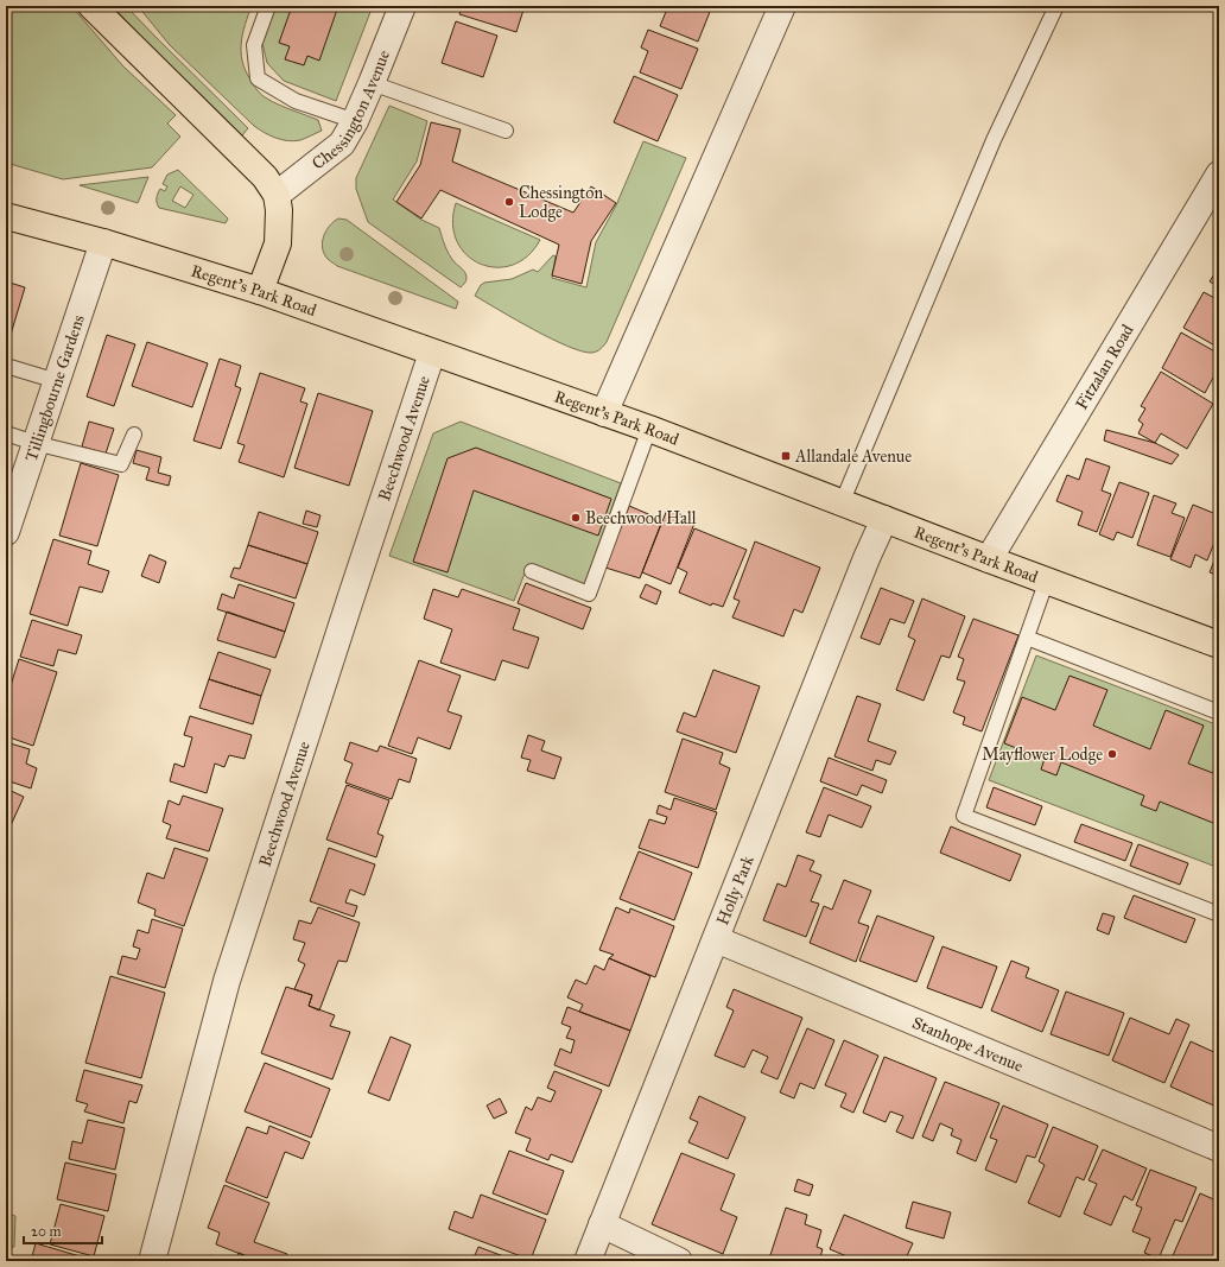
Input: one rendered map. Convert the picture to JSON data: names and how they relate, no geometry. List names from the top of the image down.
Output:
{
  "streets": {
    "main road": ["Regent's Park Road"],
    "street": [
      "Chessington Avenue",
      "Fitzalan Road",
      "Tillingbourne Gardens",
      "Beechwood Avenue",
      "Holly Park",
      "Stanhope Avenue"
    ]
  },
  "crossings": [
    ["Regent's Park Road", "Fitzalan Road"],
    ["Regent's Park Road", "Tillingbourne Gardens"],
    ["Regent's Park Road", "Beechwood Avenue"],
    ["Regent's Park Road", "Holly Park"],
    ["Holly Park", "Stanhope Avenue"]
  ],
  "places": {
    "other": ["Chessington Lodge", "Beechwood Hall", "Mayflower Lodge"],
    "transit": ["Allandale Avenue"]
  },
  "scale_bar": "20 m"
}
